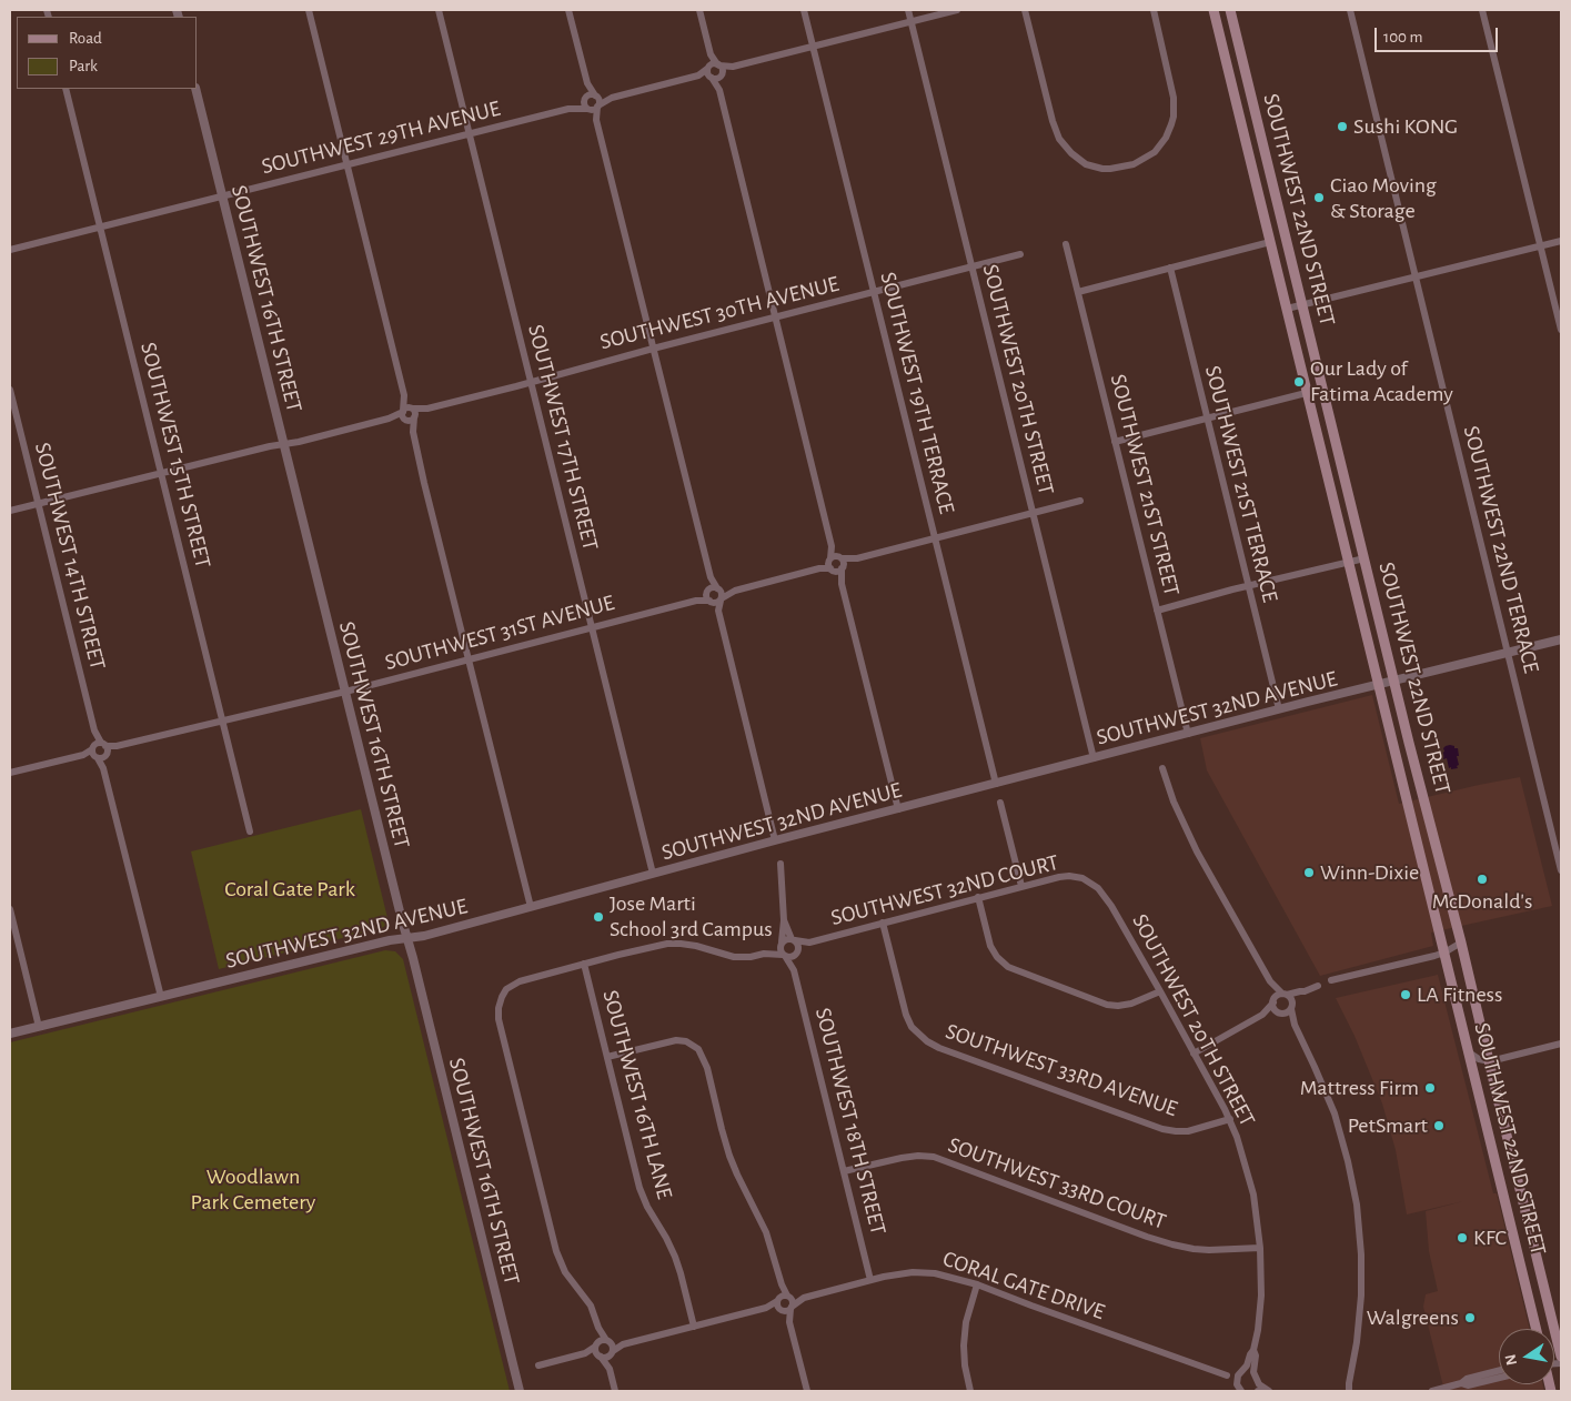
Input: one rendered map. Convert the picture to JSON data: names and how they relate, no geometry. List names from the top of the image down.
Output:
{
  "streets": {
    "main road": ["SOUTHWEST 22ND STREET"],
    "street": [
      "SOUTHWEST 29TH AVENUE",
      "SOUTHWEST 16TH STREET",
      "SOUTHWEST 30TH AVENUE",
      "SOUTHWEST 20TH STREET",
      "SOUTHWEST 19TH TERRACE",
      "SOUTHWEST 17TH STREET",
      "SOUTHWEST 15TH STREET",
      "SOUTHWEST 21ST TERRACE",
      "SOUTHWEST 21ST STREET",
      "SOUTHWEST 22ND TERRACE",
      "SOUTHWEST 14TH STREET",
      "SOUTHWEST 31ST AVENUE",
      "SOUTHWEST 32ND AVENUE",
      "SOUTHWEST 32ND COURT",
      "SOUTHWEST 33RD AVENUE",
      "SOUTHWEST 16TH LANE",
      "SOUTHWEST 18TH STREET",
      "SOUTHWEST 33RD COURT",
      "CORAL GATE DRIVE"
    ]
  },
  "crossings": [
    ["SOUTHWEST 29TH AVENUE", "SOUTHWEST 16TH STREET"],
    ["SOUTHWEST 29TH AVENUE", "SOUTHWEST 17TH STREET"],
    ["SOUTHWEST 29TH AVENUE", "SOUTHWEST 15TH STREET"],
    ["SOUTHWEST 22ND STREET", "SOUTHWEST 32ND AVENUE"],
    ["SOUTHWEST 16TH STREET", "SOUTHWEST 31ST AVENUE"],
    ["SOUTHWEST 16TH STREET", "SOUTHWEST 32ND AVENUE"],
    ["SOUTHWEST 30TH AVENUE", "SOUTHWEST 20TH STREET"],
    ["SOUTHWEST 30TH AVENUE", "SOUTHWEST 19TH TERRACE"],
    ["SOUTHWEST 30TH AVENUE", "SOUTHWEST 17TH STREET"],
    ["SOUTHWEST 20TH STREET", "SOUTHWEST 32ND AVENUE"],
    ["SOUTHWEST 20TH STREET", "SOUTHWEST 32ND COURT"],
    ["SOUTHWEST 20TH STREET", "SOUTHWEST 33RD AVENUE"],
    ["SOUTHWEST 20TH STREET", "SOUTHWEST 33RD COURT"],
    ["SOUTHWEST 19TH TERRACE", "SOUTHWEST 32ND AVENUE"],
    ["SOUTHWEST 17TH STREET", "SOUTHWEST 31ST AVENUE"],
    ["SOUTHWEST 17TH STREET", "SOUTHWEST 32ND AVENUE"],
    ["SOUTHWEST 15TH STREET", "SOUTHWEST 31ST AVENUE"],
    ["SOUTHWEST 21ST TERRACE", "SOUTHWEST 32ND AVENUE"],
    ["SOUTHWEST 21ST STREET", "SOUTHWEST 32ND AVENUE"],
    ["SOUTHWEST 22ND TERRACE", "SOUTHWEST 32ND AVENUE"],
    ["SOUTHWEST 14TH STREET", "SOUTHWEST 31ST AVENUE"],
    ["SOUTHWEST 32ND COURT", "SOUTHWEST 33RD AVENUE"],
    ["SOUTHWEST 32ND COURT", "SOUTHWEST 18TH STREET"],
    ["SOUTHWEST 18TH STREET", "SOUTHWEST 33RD COURT"],
    ["SOUTHWEST 18TH STREET", "CORAL GATE DRIVE"]
  ],
  "parks": ["Coral Gate Park", "Woodlawn Park Cemetery"],
  "places": [
    "Sushi KONG",
    "Ciao Moving & Storage",
    "Our Lady of Fatima Academy",
    "Winn-Dixie",
    "McDonald's",
    "Jose Marti School 3rd Campus",
    "LA Fitness",
    "Mattress Firm",
    "PetSmart",
    "KFC",
    "Walgreens"
  ],
  "legend": ["Road", "Park"],
  "scale_bar": "100 m",
  "north": "left"
}
